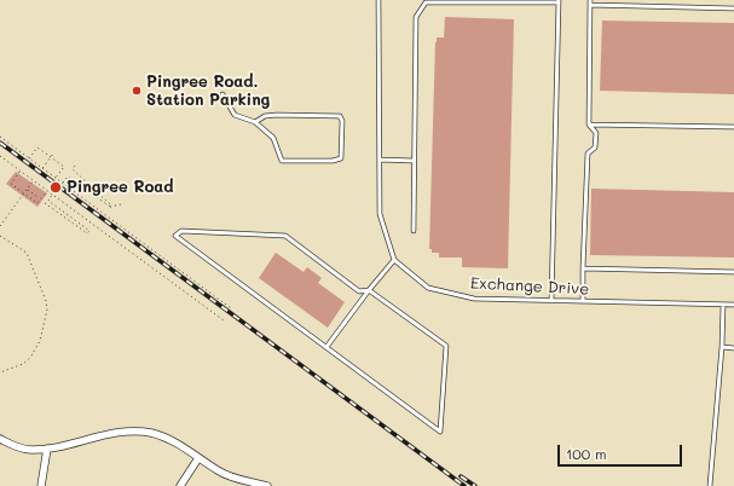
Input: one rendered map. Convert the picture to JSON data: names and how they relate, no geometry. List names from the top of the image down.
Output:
{
  "streets": {
    "lane": ["Exchange Drive"]
  },
  "places": ["Pingree Road. Station Parking", "Pingree Road"],
  "scale_bar": "100 m"
}
